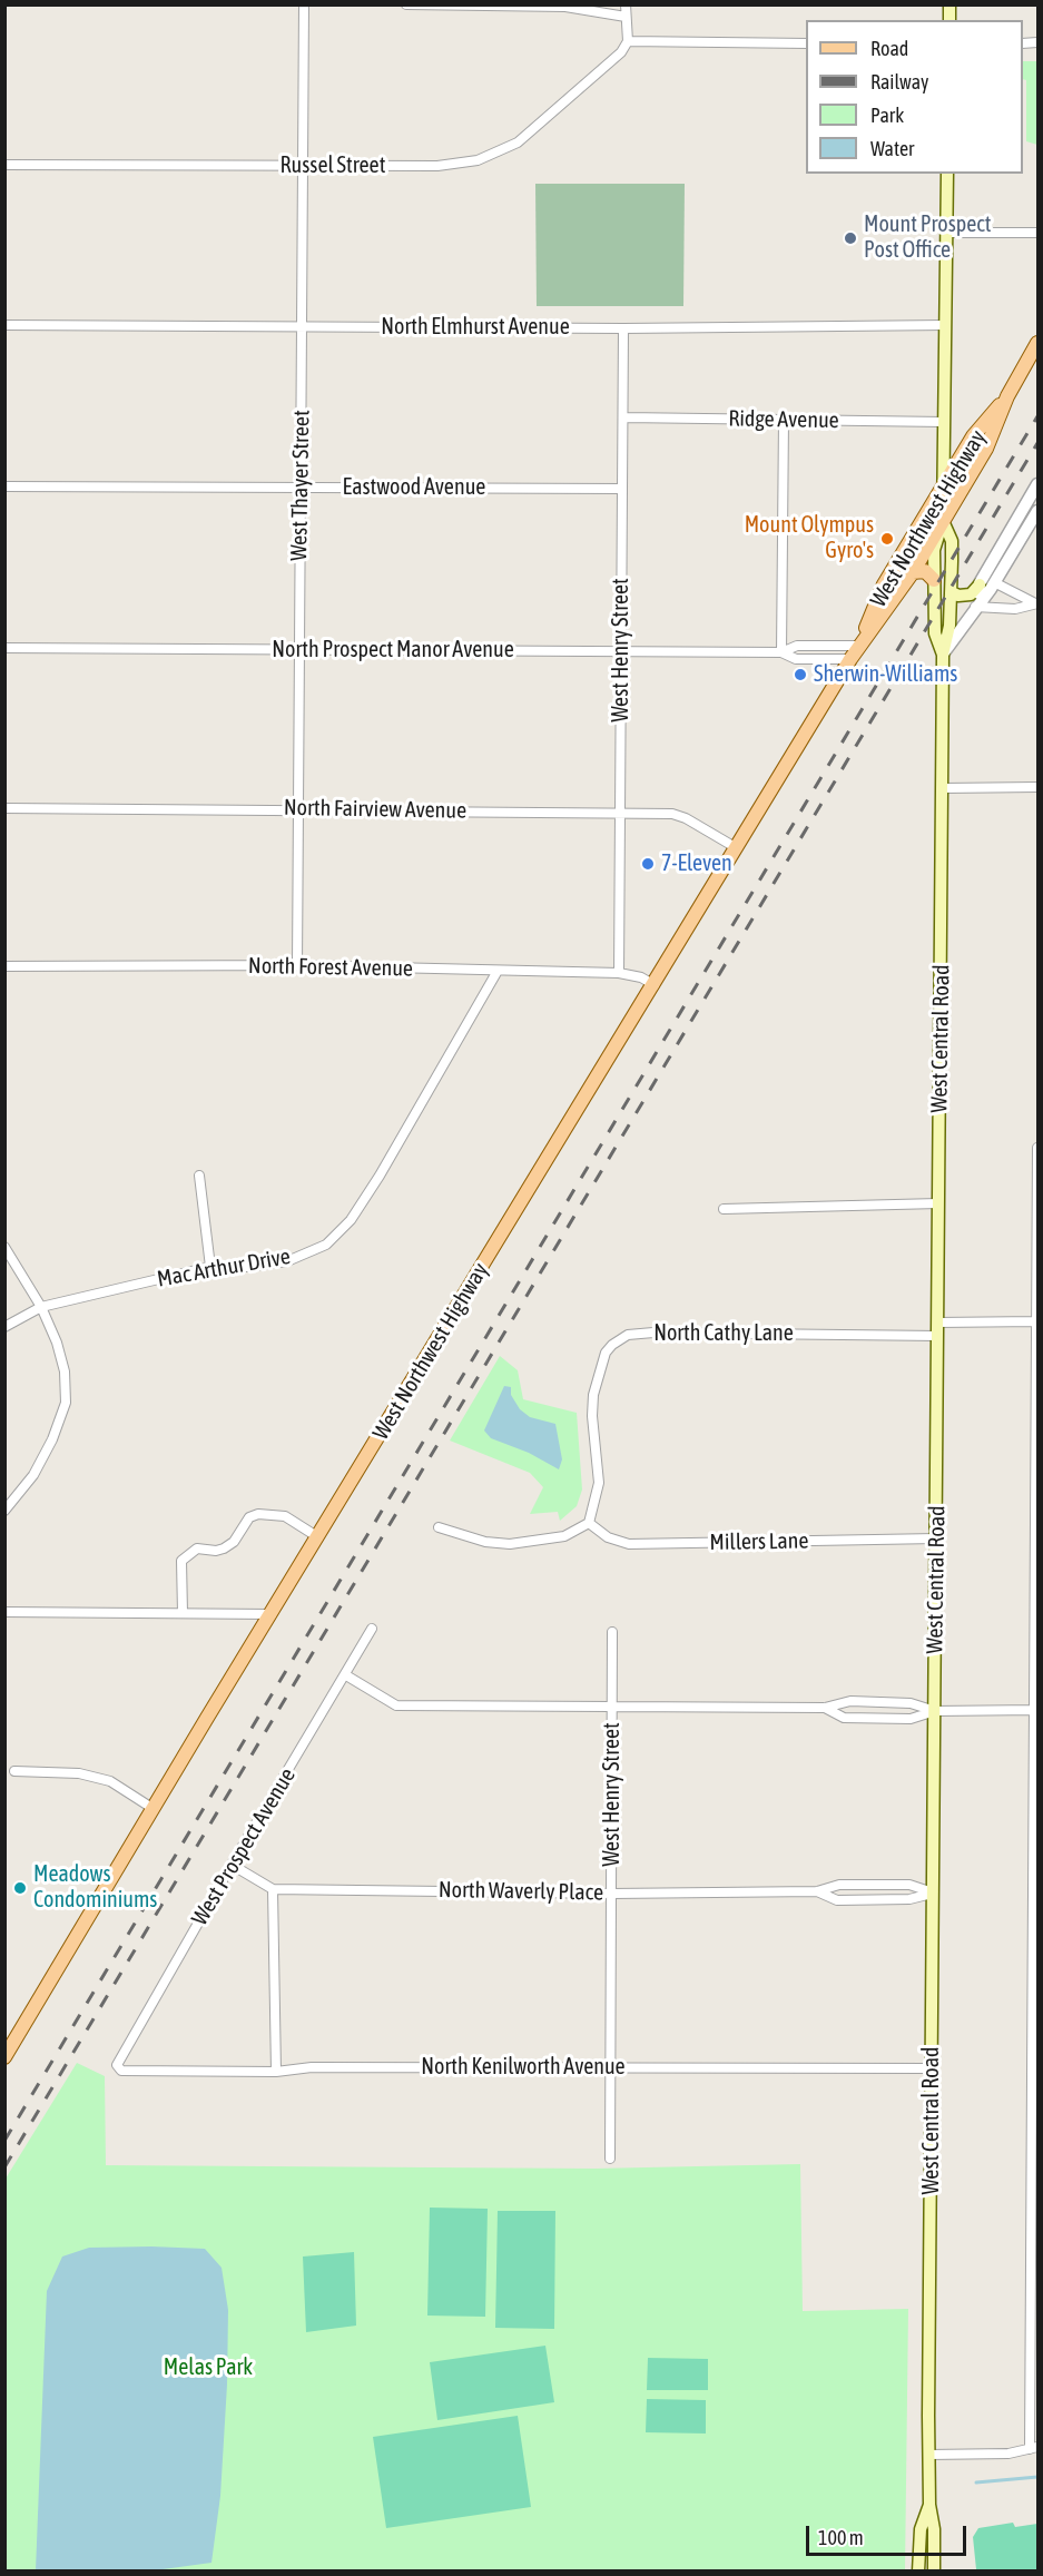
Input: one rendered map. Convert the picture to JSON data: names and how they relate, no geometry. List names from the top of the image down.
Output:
{
  "streets": {
    "main road": ["West Northwest Highway", "West Central Road"],
    "street": [
      "Russel Street",
      "North Elmhurst Avenue",
      "Ridge Avenue",
      "West Thayer Street",
      "Eastwood Avenue",
      "North Prospect Manor Avenue",
      "West Henry Street",
      "North Fairview Avenue",
      "North Forest Avenue",
      "Mac Arthur Drive",
      "North Cathy Lane",
      "Millers Lane",
      "West Prospect Avenue",
      "North Waverly Place",
      "North Kenilworth Avenue"
    ]
  },
  "crossings": [
    ["Russel Street", "West Thayer Street"],
    ["North Elmhurst Avenue", "West Thayer Street"],
    ["North Elmhurst Avenue", "West Henry Street"],
    ["North Elmhurst Avenue", "West Central Road"],
    ["Ridge Avenue", "West Henry Street"],
    ["Ridge Avenue", "West Central Road"],
    ["West Thayer Street", "Eastwood Avenue"],
    ["West Thayer Street", "North Prospect Manor Avenue"],
    ["West Thayer Street", "North Fairview Avenue"],
    ["West Thayer Street", "North Forest Avenue"],
    ["Eastwood Avenue", "West Henry Street"],
    ["West Northwest Highway", "North Prospect Manor Avenue"],
    ["West Northwest Highway", "North Fairview Avenue"],
    ["West Northwest Highway", "North Forest Avenue"],
    ["West Northwest Highway", "West Central Road"],
    ["North Prospect Manor Avenue", "West Henry Street"],
    ["West Henry Street", "North Fairview Avenue"],
    ["West Henry Street", "North Forest Avenue"],
    ["West Henry Street", "North Waverly Place"],
    ["West Henry Street", "North Kenilworth Avenue"],
    ["North Forest Avenue", "Mac Arthur Drive"],
    ["West Central Road", "North Cathy Lane"],
    ["West Central Road", "Millers Lane"],
    ["West Central Road", "North Waverly Place"],
    ["West Central Road", "North Kenilworth Avenue"],
    ["North Cathy Lane", "Millers Lane"],
    ["West Prospect Avenue", "North Waverly Place"],
    ["West Prospect Avenue", "North Kenilworth Avenue"]
  ],
  "parks": ["Melas Park"],
  "places": [
    "Mount Prospect Post Office",
    "Mount Olympus Gyro's",
    "Sherwin-Williams",
    "7-Eleven",
    "Meadows Condominiums"
  ],
  "legend": [
    "Road",
    "Railway",
    "Park",
    "Water"
  ],
  "scale_bar": "100 m"
}
